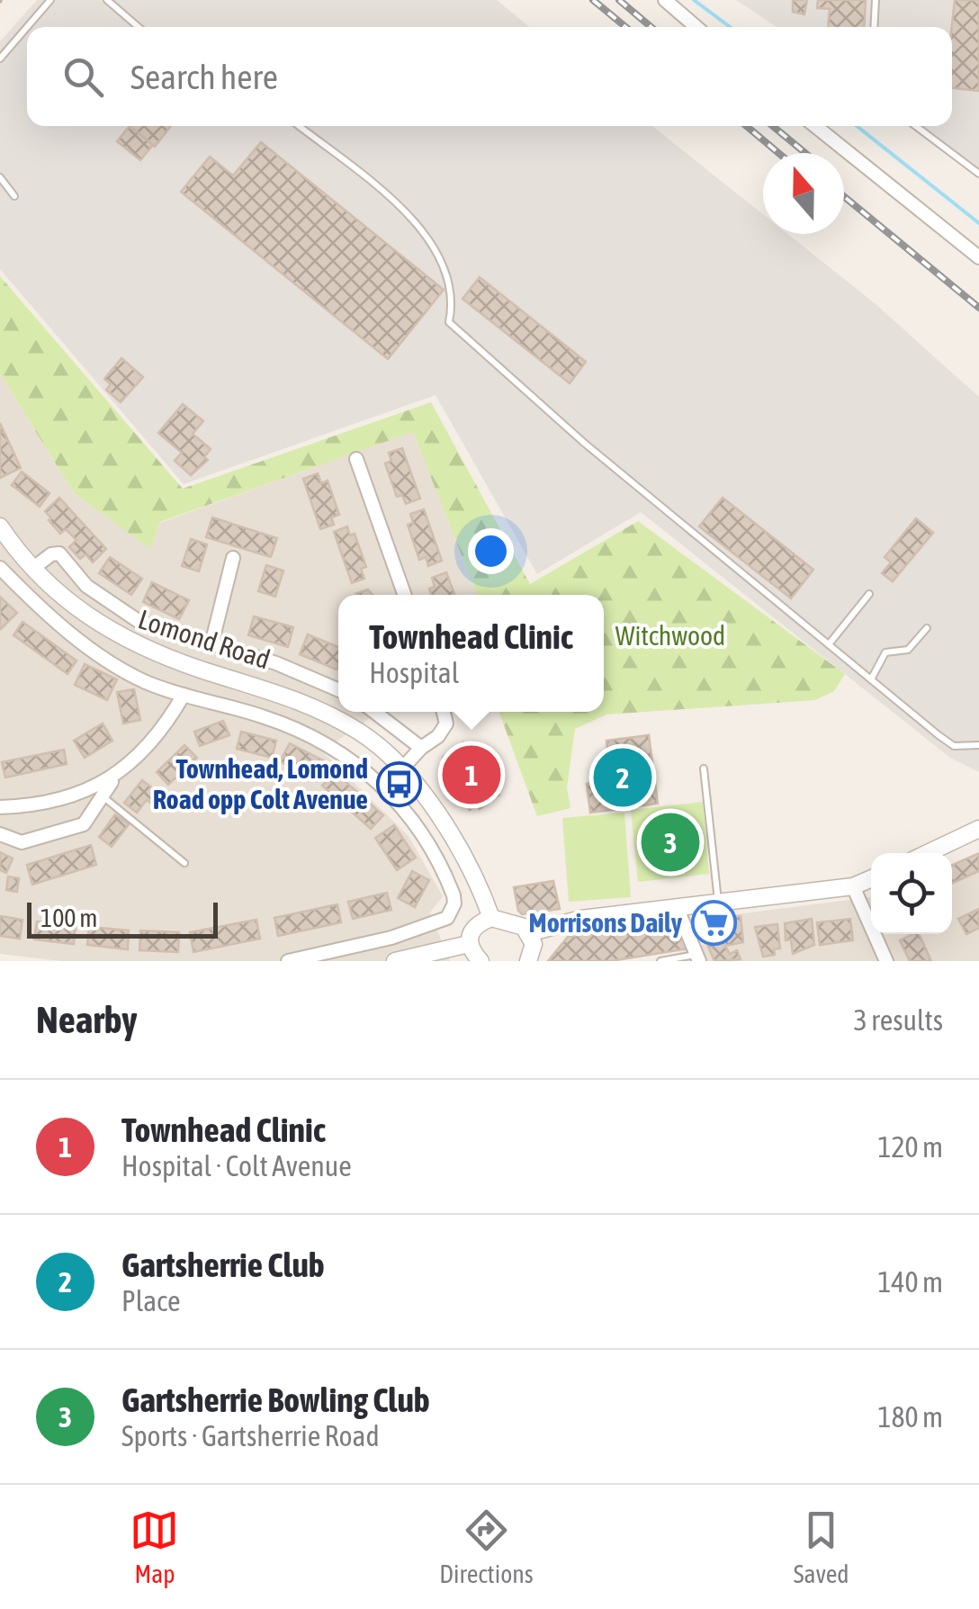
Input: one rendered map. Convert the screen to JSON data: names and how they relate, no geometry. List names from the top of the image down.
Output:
{
  "streets": {
    "street": ["Lomond Road"]
  },
  "parks": ["Witchwood"],
  "places": {
    "bus stop": ["Townhead, Lomond Road opp Colt Avenue"],
    "supermarket": ["Morrisons Daily"]
  },
  "scale_bar": "100 m",
  "north": "top",
  "page": {
    "search": "Search here",
    "popup": ["Townhead Clinic", "Hospital"],
    "pins": ["1", "2", "3"],
    "scale": "100 m",
    "heading": ["Nearby", "3 results"],
    "list": [
      {
        "mark": "1",
        "name": "Townhead Clinic",
        "note": "Hospital · Colt Avenue",
        "value": "120 m"
      },
      {
        "mark": "2",
        "name": "Gartsherrie Club",
        "note": "Place",
        "value": "140 m"
      },
      {
        "mark": "3",
        "name": "Gartsherrie Bowling Club",
        "note": "Sports · Gartsherrie Road",
        "value": "180 m"
      }
    ],
    "nav": ["Map", "Directions", "Saved"]
  }
}
